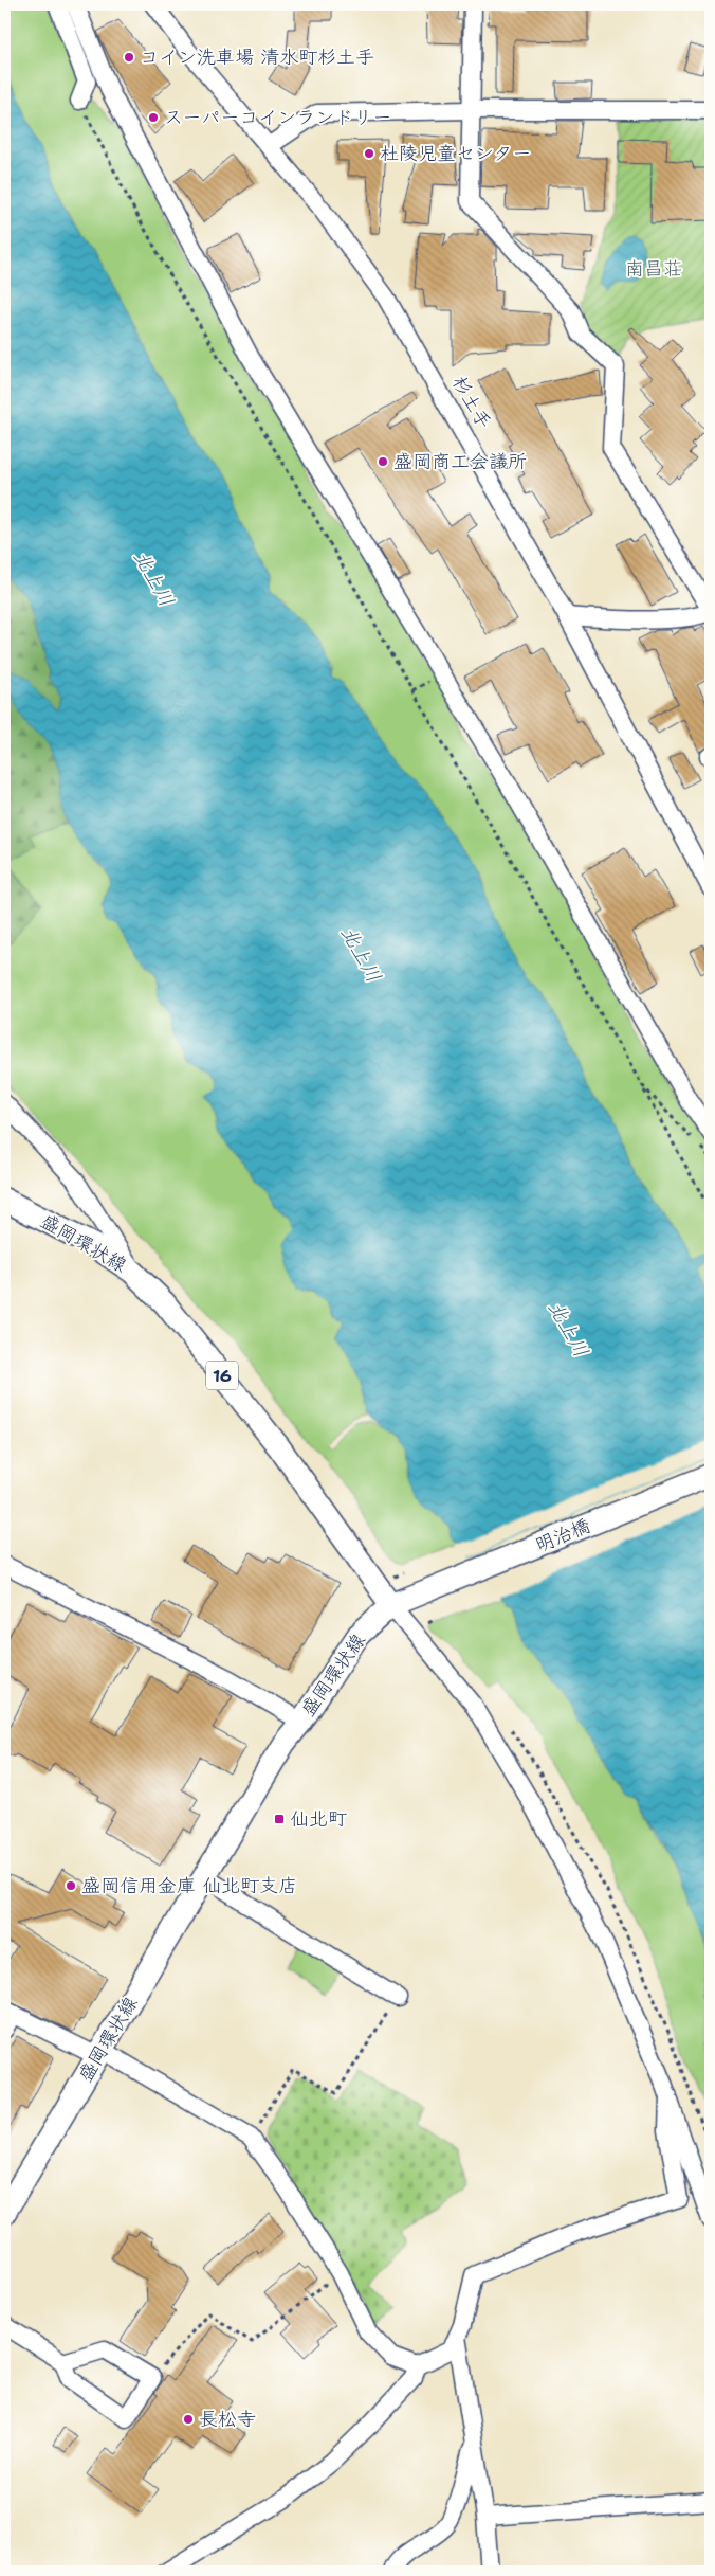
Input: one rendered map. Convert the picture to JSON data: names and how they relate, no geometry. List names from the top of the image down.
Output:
{
  "streets": {
    "main road": ["盛岡環状線", "16", "明治橋"],
    "street": ["杉土手"]
  },
  "crossings": [
    ["盛岡環状線", "明治橋"]
  ],
  "water": ["北上川"],
  "parks": ["南昌荘"],
  "places": {
    "other": [
      "コイン洗車場 清水町杉土手",
      "スーパーコインランドリー",
      "杜陵児童センター",
      "盛岡商工会議所",
      "盛岡信用金庫 仙北町支店",
      "長松寺"
    ],
    "transit": ["仙北町"]
  }
}
